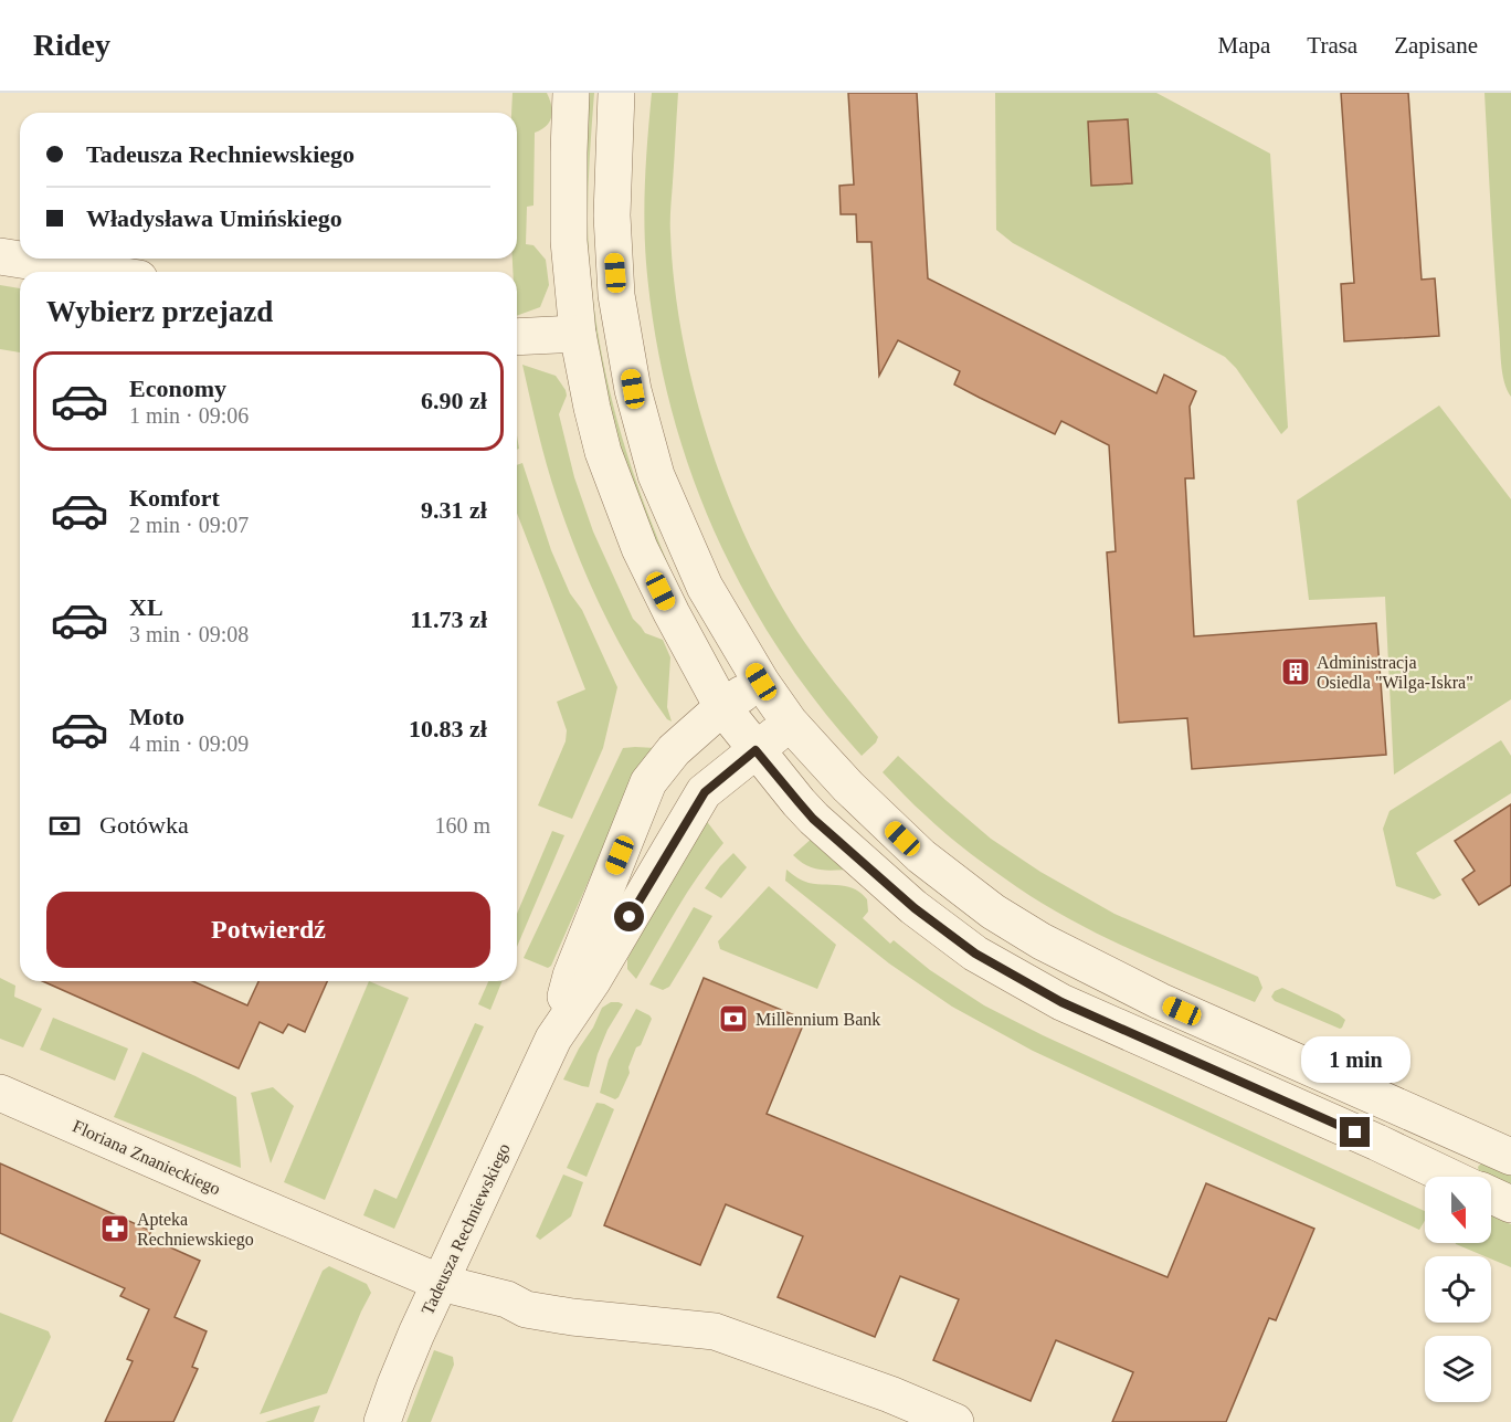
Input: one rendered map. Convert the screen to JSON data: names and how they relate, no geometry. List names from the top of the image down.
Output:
{
  "streets": {
    "street": ["Floriana Znanieckiego", "Tadeusza Rechniewskiego"]
  },
  "crossings": [
    ["Floriana Znanieckiego", "Tadeusza Rechniewskiego"]
  ],
  "places": {
    "building": ["Administracja Osiedla \"Wilga-Iskra\""],
    "bank": ["Millennium Bank"],
    "pharmacy": ["Apteka Rechniewskiego"]
  },
  "north": "bottom",
  "page": {
    "header": "Ridey",
    "nav": ["Mapa", "Trasa", "Zapisane"],
    "banner": ["Tadeusza Rechniewskiego", "Władysława Umińskiego"],
    "heading": "Wybierz przejazd",
    "list": [
      {
        "name": "Economy",
        "note": "1 min · 09:06",
        "value": "6.90 zł"
      },
      {
        "name": "Komfort",
        "note": "2 min · 09:07",
        "value": "9.31 zł"
      },
      {
        "name": "XL",
        "note": "3 min · 09:08",
        "value": "11.73 zł"
      },
      {
        "name": "Moto",
        "note": "4 min · 09:09",
        "value": "10.83 zł"
      }
    ],
    "pay": ["Gotówka", "160 m"],
    "buttons": "Potwierdź",
    "bubble": "1 min"
  }
}
